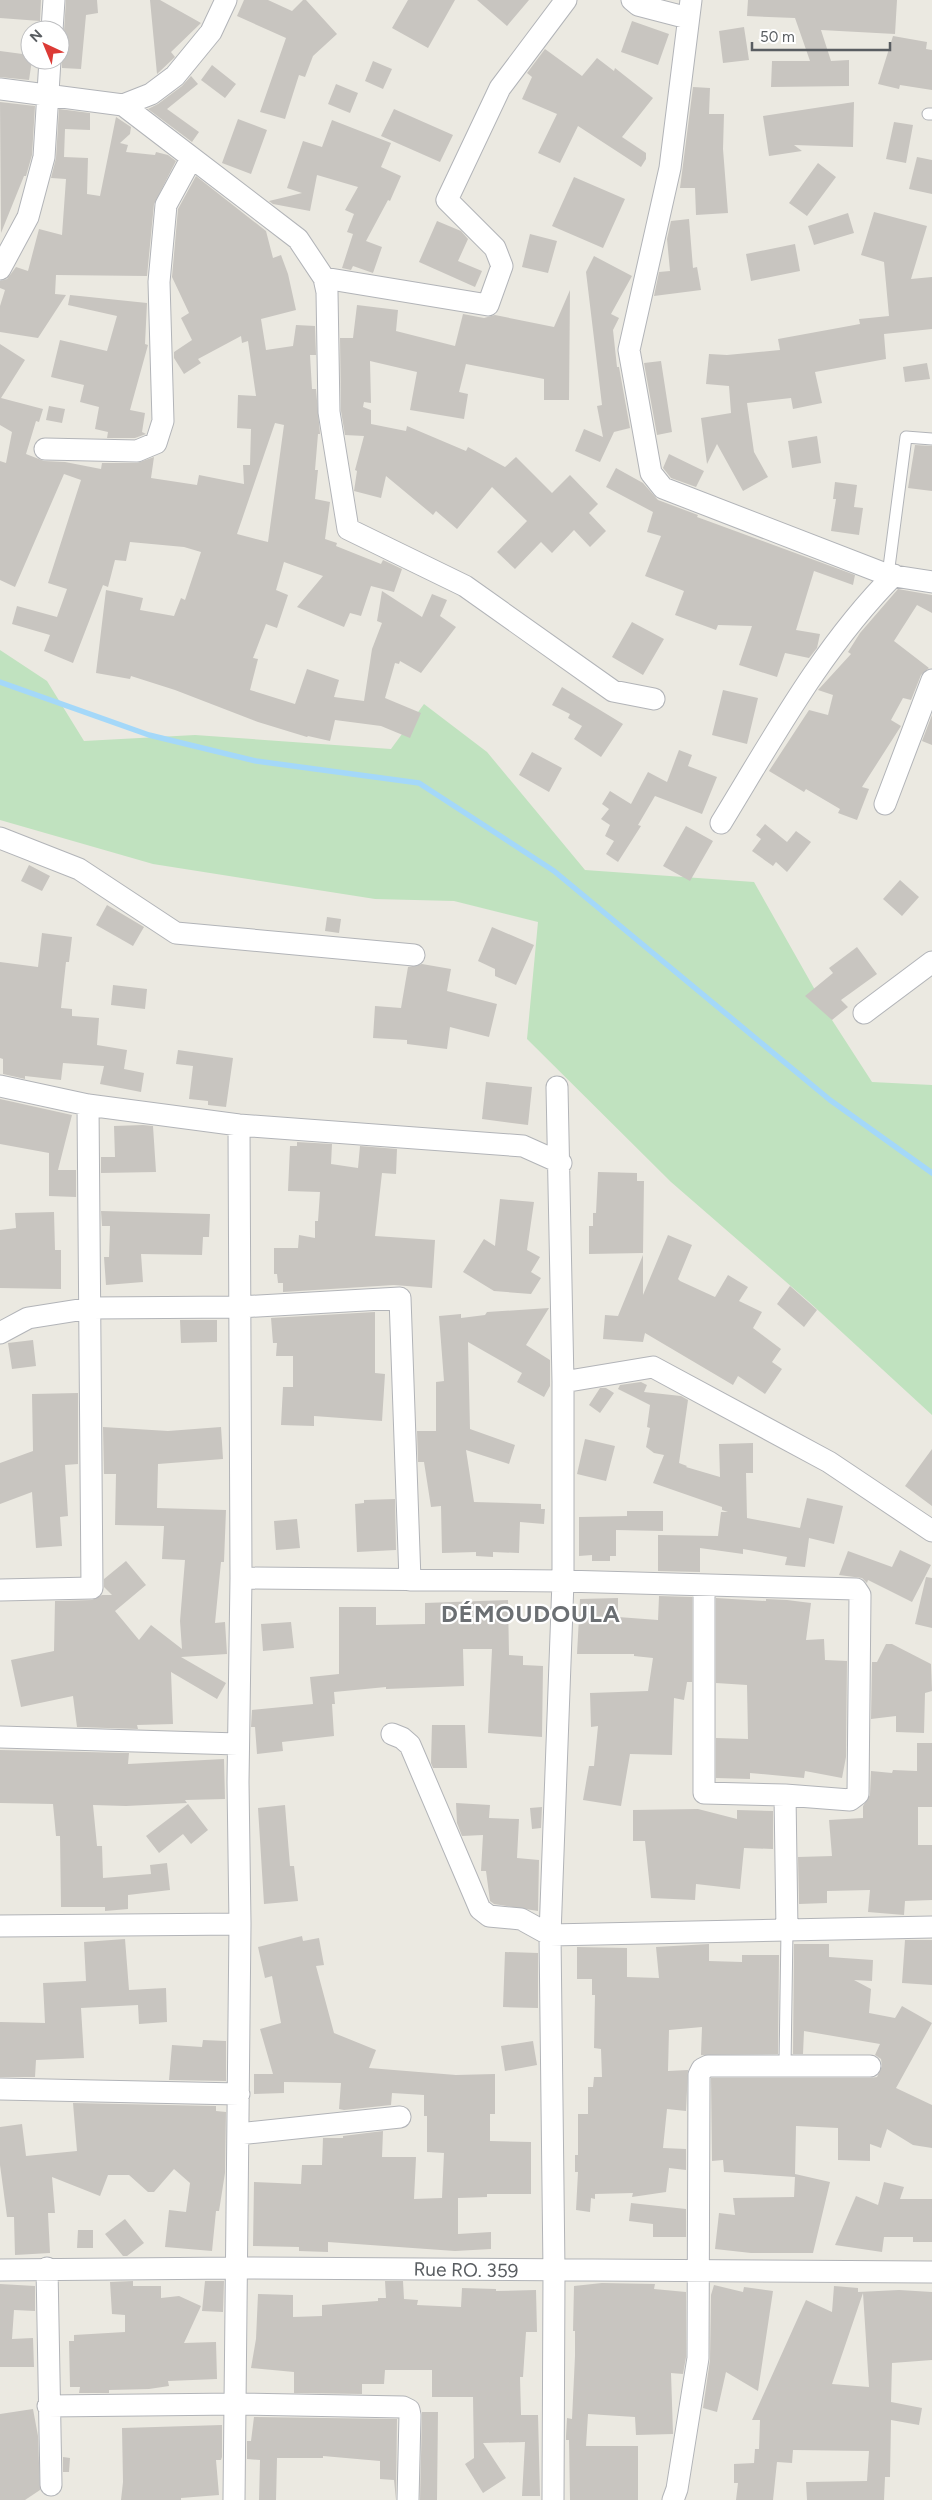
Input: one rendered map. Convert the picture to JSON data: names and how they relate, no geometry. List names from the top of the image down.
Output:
{
  "streets": {
    "street": ["Rue RO. 359"]
  },
  "districts": ["DÉMOUDOULA"],
  "scale_bar": "50 m",
  "north": "top left"
}
